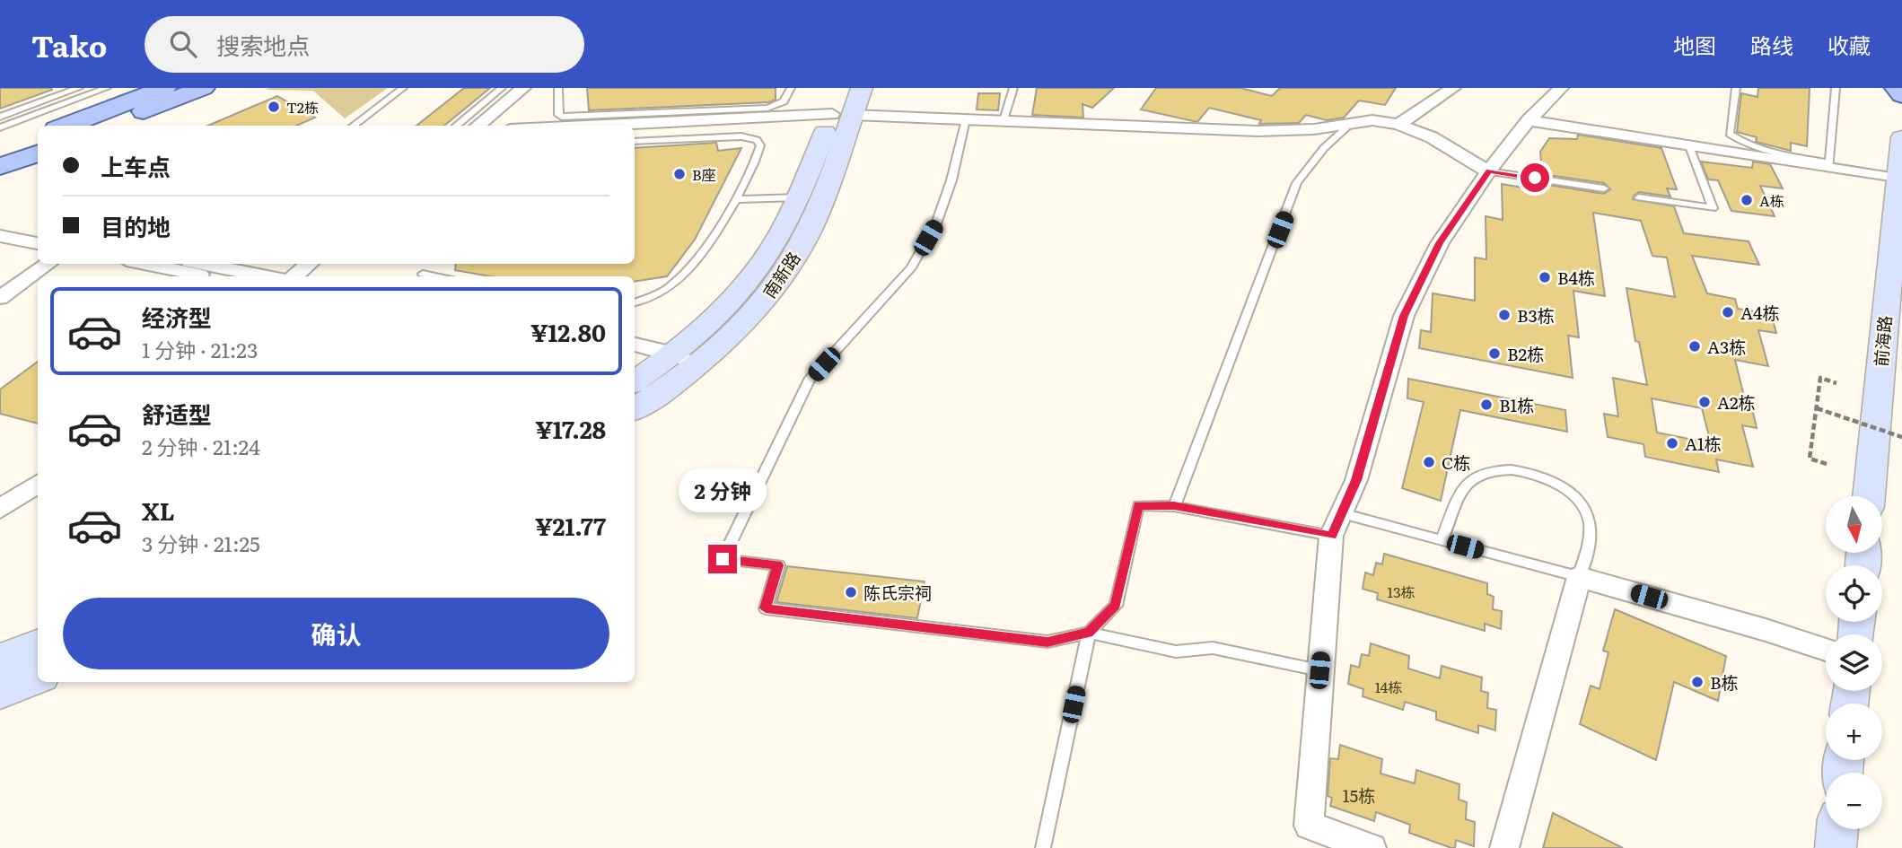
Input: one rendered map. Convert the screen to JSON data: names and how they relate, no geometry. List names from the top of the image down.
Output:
{
  "streets": {
    "main road": ["南新路", "前海路"]
  },
  "places": [
    "T2栋",
    "B座",
    "A栋",
    "B4栋",
    "A4栋",
    "B3栋",
    "A3栋",
    "B2栋",
    "A2栋",
    "B1栋",
    "A1栋",
    "C栋",
    "陈氏宗祠",
    "B栋"
  ],
  "house_numbers": ["13栋", "14栋", "15栋"],
  "north": "bottom",
  "page": {
    "header": "Tako",
    "search": "搜索地点",
    "nav": ["地图", "路线", "收藏"],
    "banner": ["上车点", "目的地"],
    "list": [
      {
        "name": "经济型",
        "note": "1 分钟 · 21:23",
        "value": "¥12.80"
      },
      {
        "name": "舒适型",
        "note": "2 分钟 · 21:24",
        "value": "¥17.28"
      },
      {
        "name": "XL",
        "note": "3 分钟 · 21:25",
        "value": "¥21.77"
      }
    ],
    "bubble": "2 分钟",
    "map_buttons": ["+", "−"],
    "buttons": "确认"
  }
}
